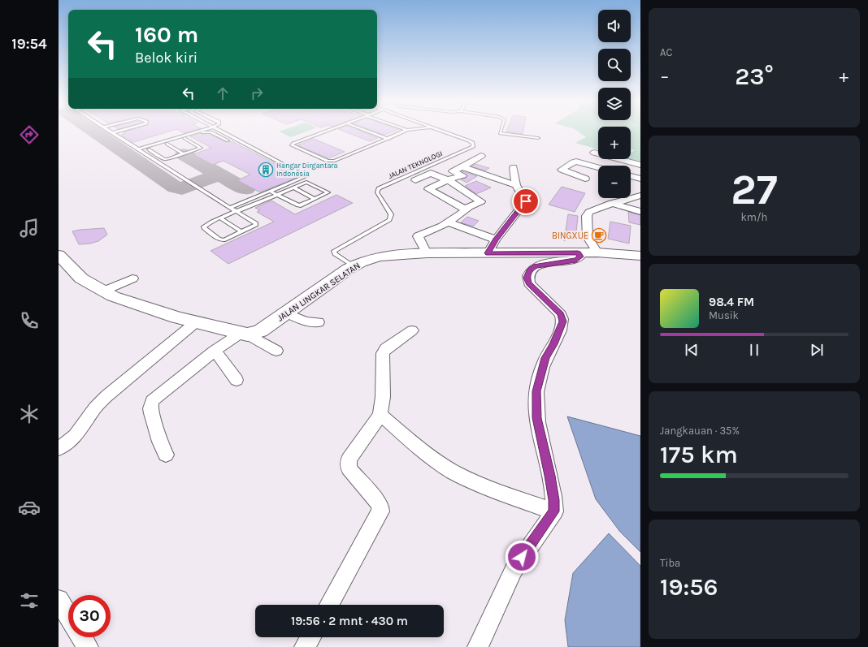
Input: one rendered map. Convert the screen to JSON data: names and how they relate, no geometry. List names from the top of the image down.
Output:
{
  "streets": {
    "main road": ["JALAN LINGKAR SELATAN"],
    "lane": ["JALAN TEKNOLOGI"]
  },
  "crossings": [
    ["JALAN TEKNOLOGI", "JALAN LINGKAR SELATAN"]
  ],
  "places": {
    "building": ["Hangar Dirgantara Indonesia"],
    "cafe": ["BINGXUE"]
  },
  "page": {
    "tabs": "19:54",
    "tile": [
      "AC",
      ["27", "km/h"],
      ["Jangkauan · 35%", "175 km"],
      ["Tiba", "19:56"]
    ],
    "map_buttons": ["+", "−"],
    "turn": ["160 m", "Belok kiri"],
    "heat": ["−", "23°", "+"],
    "song": ["98.4 FM", "Musik"],
    "limit": "30",
    "trip": "19:56 · 2 mnt · 430 m"
  }
}
